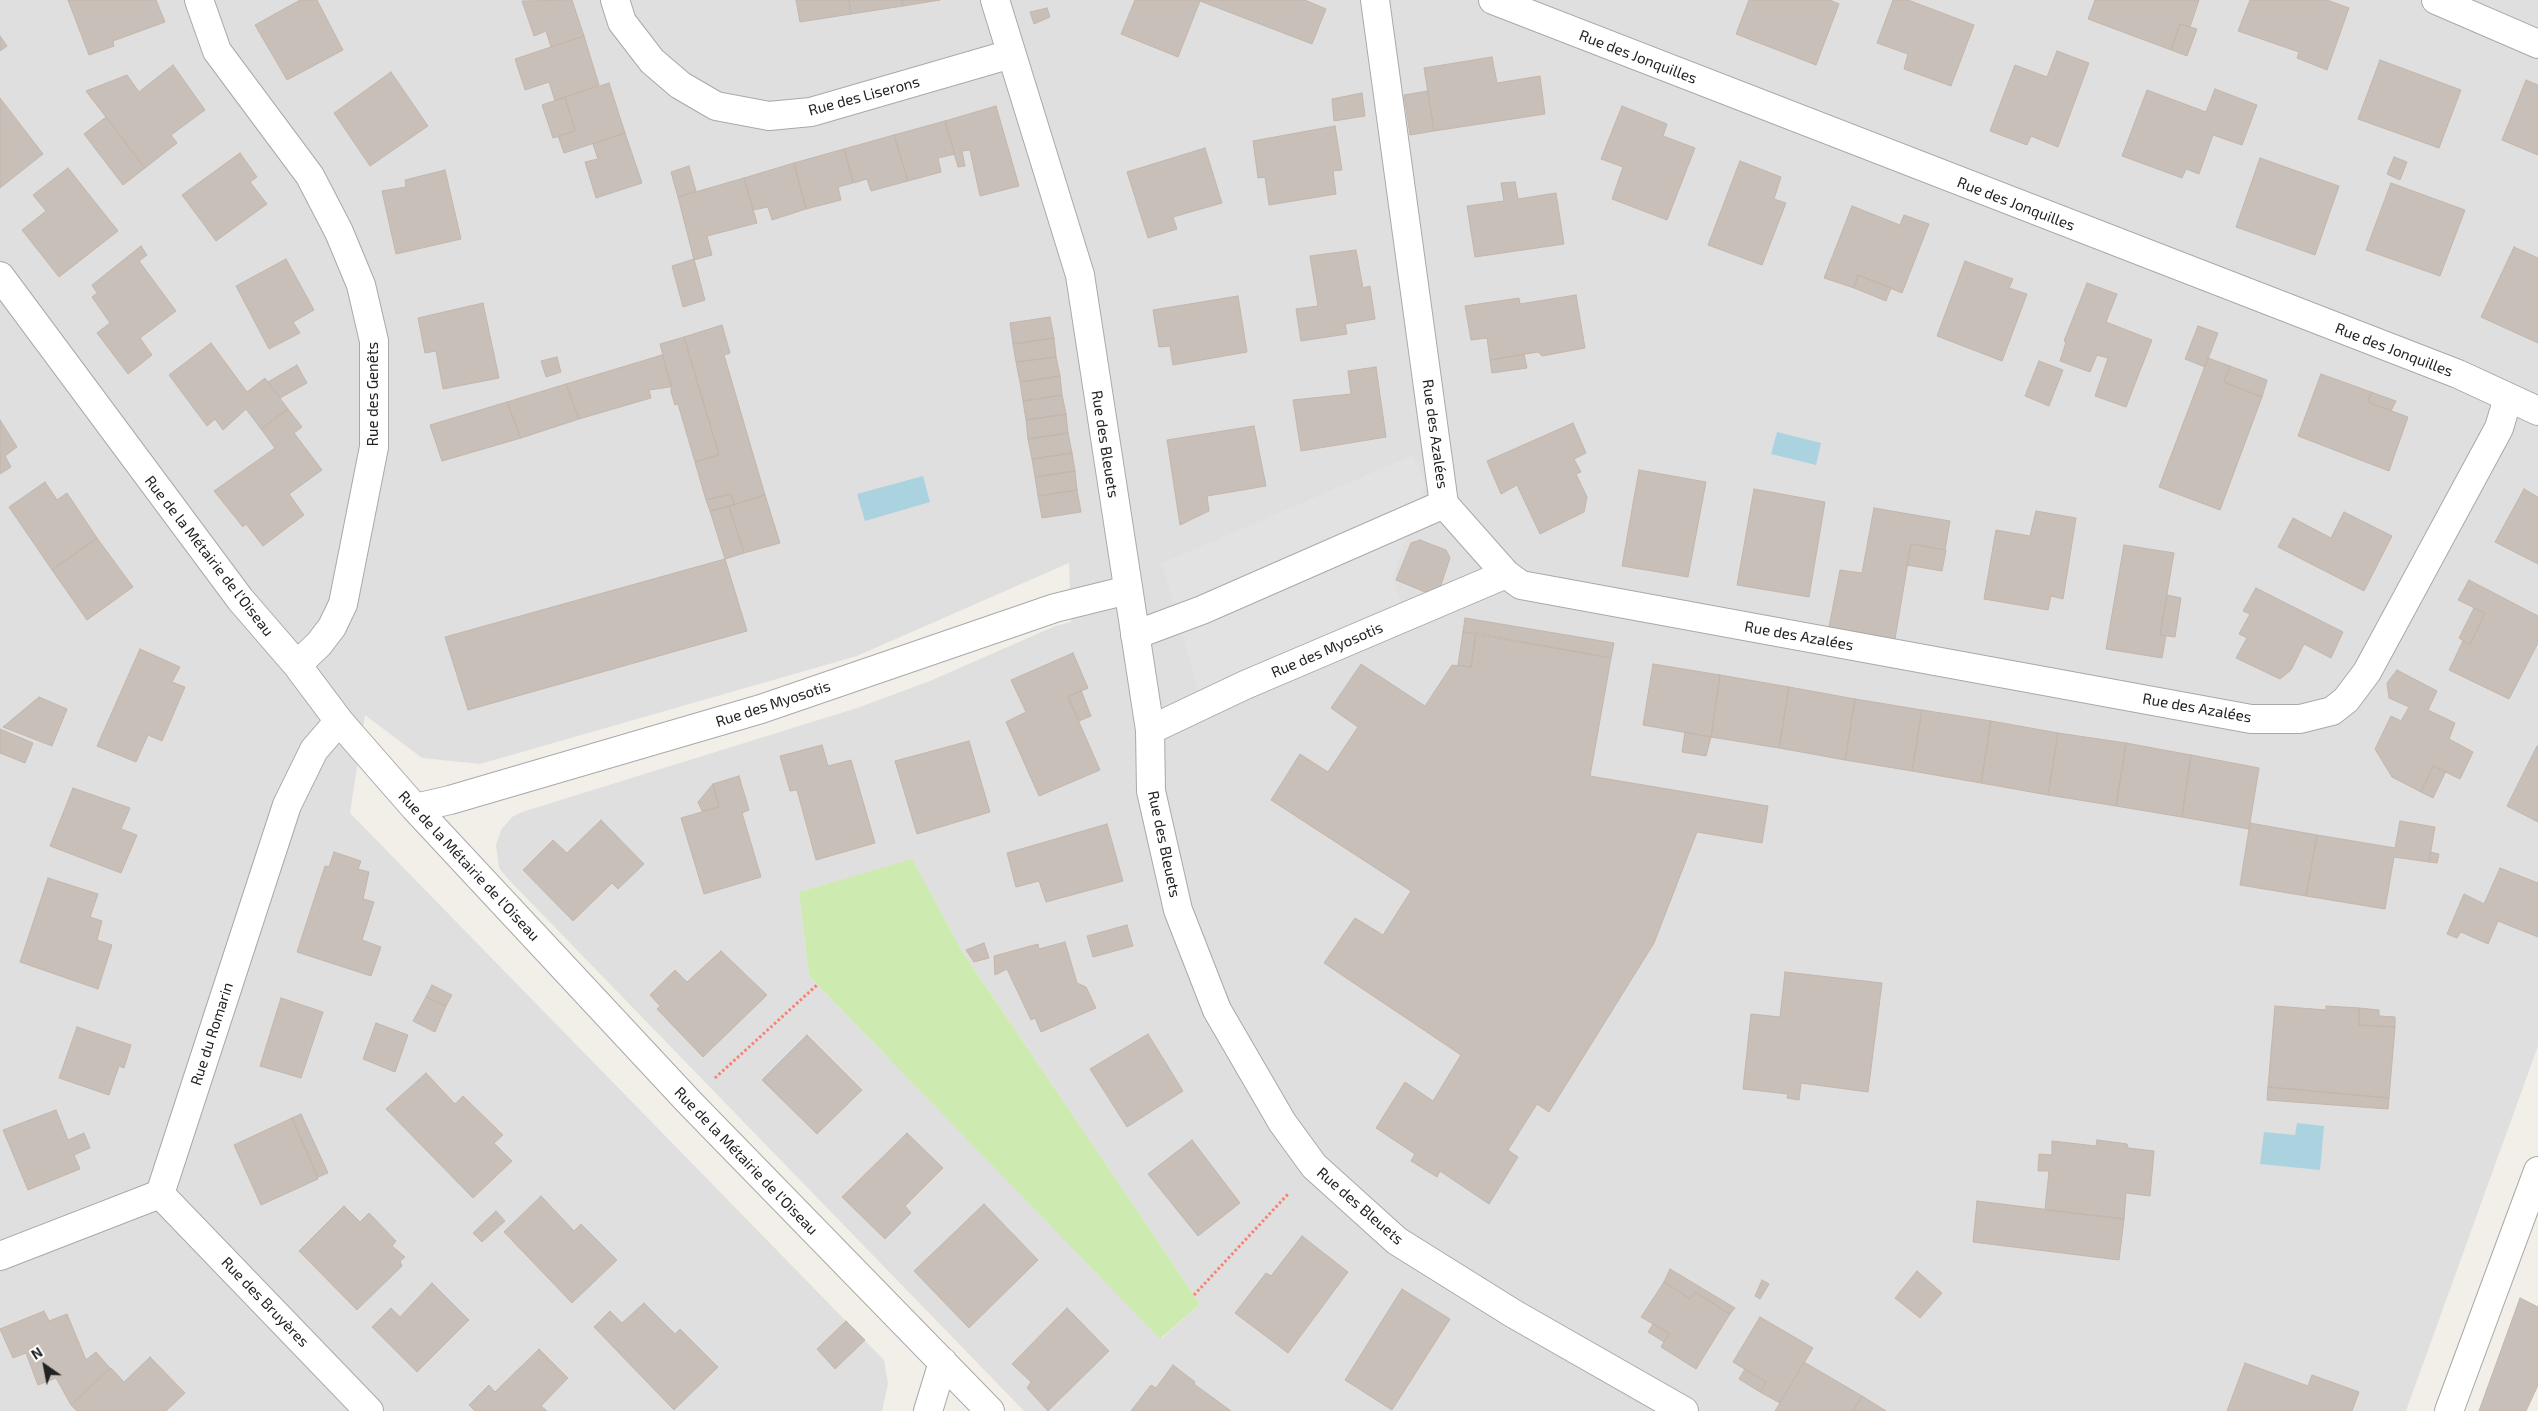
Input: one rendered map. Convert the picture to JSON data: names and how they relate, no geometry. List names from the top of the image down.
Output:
{
  "streets": {
    "street": [
      "Rue des Jonquilles",
      "Rue des Liserons",
      "Rue des Genêts",
      "Rue des Azalées",
      "Rue des Bleuets",
      "Rue de la Métairie de l'Oiseau",
      "Rue des Myosotis",
      "Rue du Romarin",
      "Rue des Bruyères"
    ]
  },
  "crossings": [
    ["Rue des Jonquilles", "Rue des Azalées"],
    ["Rue des Liserons", "Rue des Bleuets"],
    ["Rue des Genêts", "Rue de la Métairie de l'Oiseau"],
    ["Rue des Azalées", "Rue des Myosotis"],
    ["Rue des Bleuets", "Rue des Myosotis"],
    ["Rue de la Métairie de l'Oiseau", "Rue des Myosotis"],
    ["Rue de la Métairie de l'Oiseau", "Rue du Romarin"],
    ["Rue du Romarin", "Rue des Bruyères"]
  ],
  "north": "top left"
}
